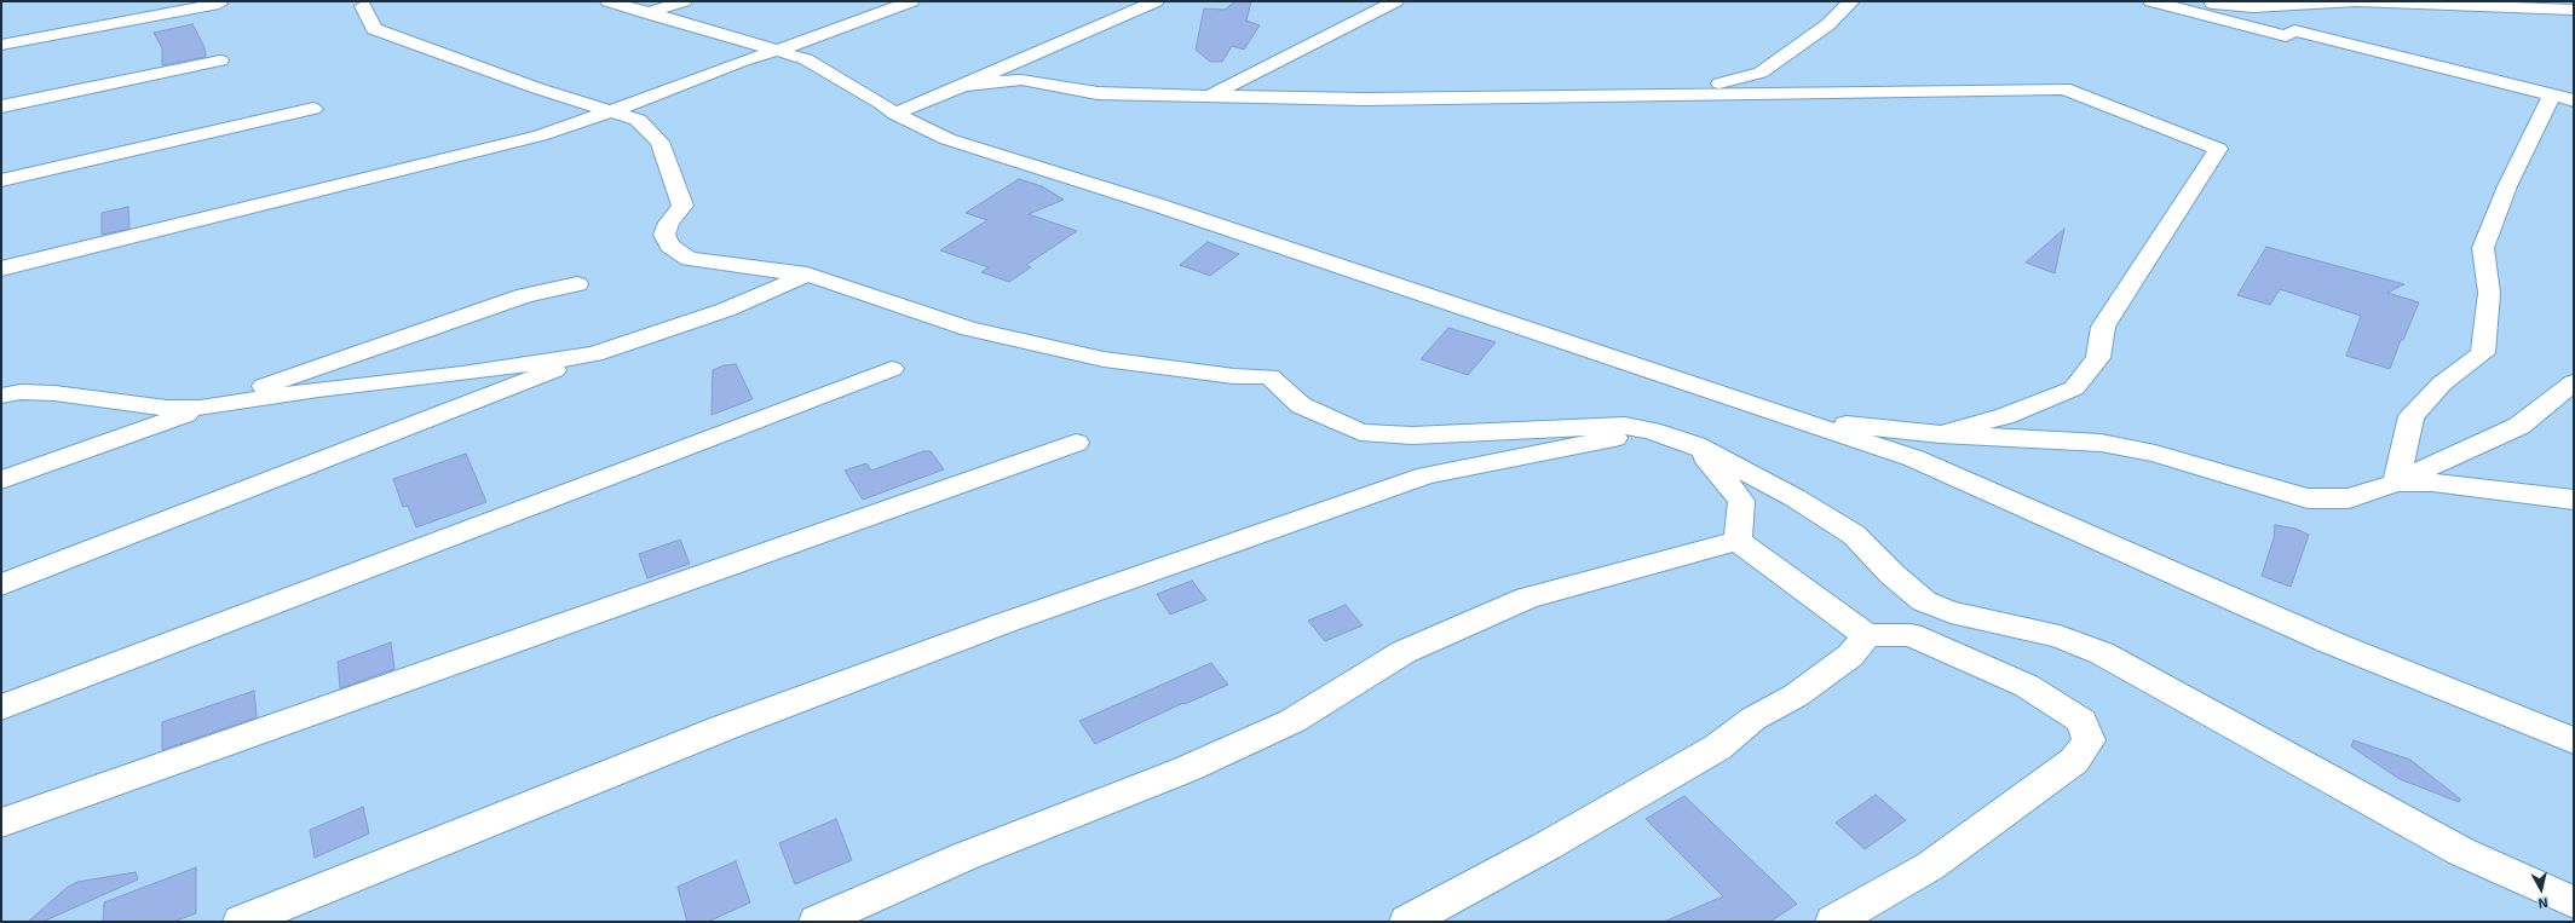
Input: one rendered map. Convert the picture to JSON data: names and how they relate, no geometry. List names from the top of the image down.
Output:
{
  "north": "bottom"
}
